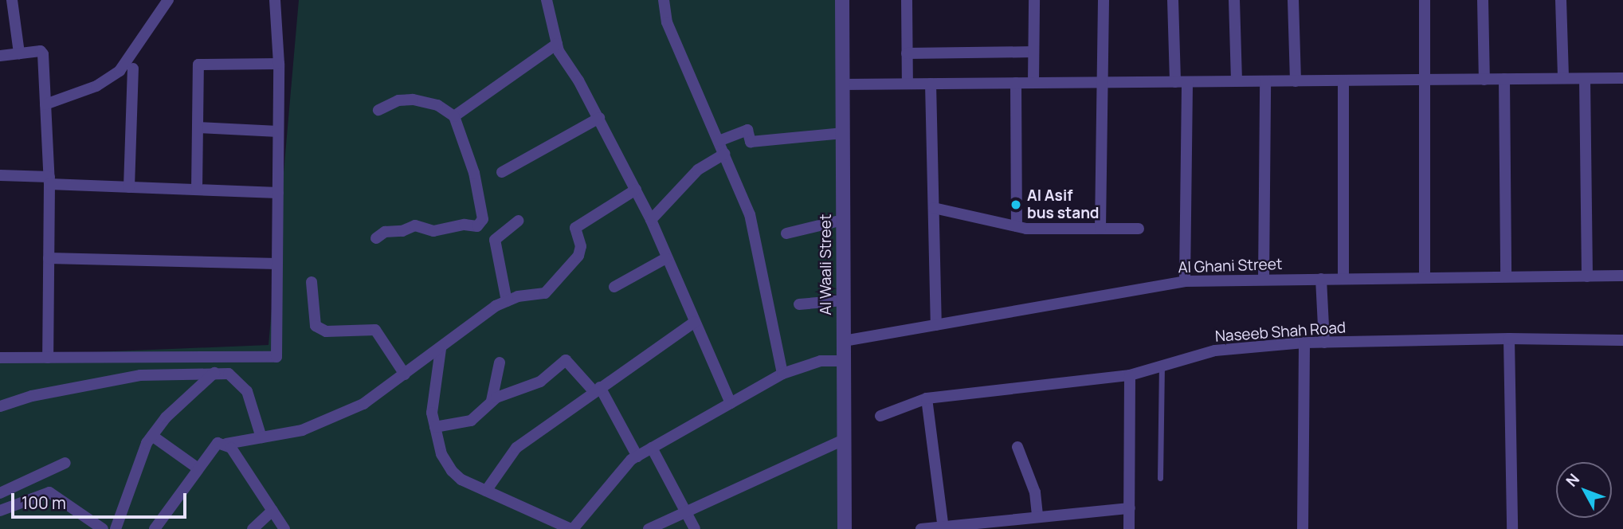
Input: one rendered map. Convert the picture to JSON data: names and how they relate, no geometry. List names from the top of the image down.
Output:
{
  "streets": {
    "street": ["Al Waali Street", "Al Ghani Street", "Naseeb Shah Road"]
  },
  "crossings": [
    ["Al Waali Street", "Al Ghani Street"]
  ],
  "places": ["Al Asif bus stand"],
  "scale_bar": "100 m",
  "north": "top left"
}
